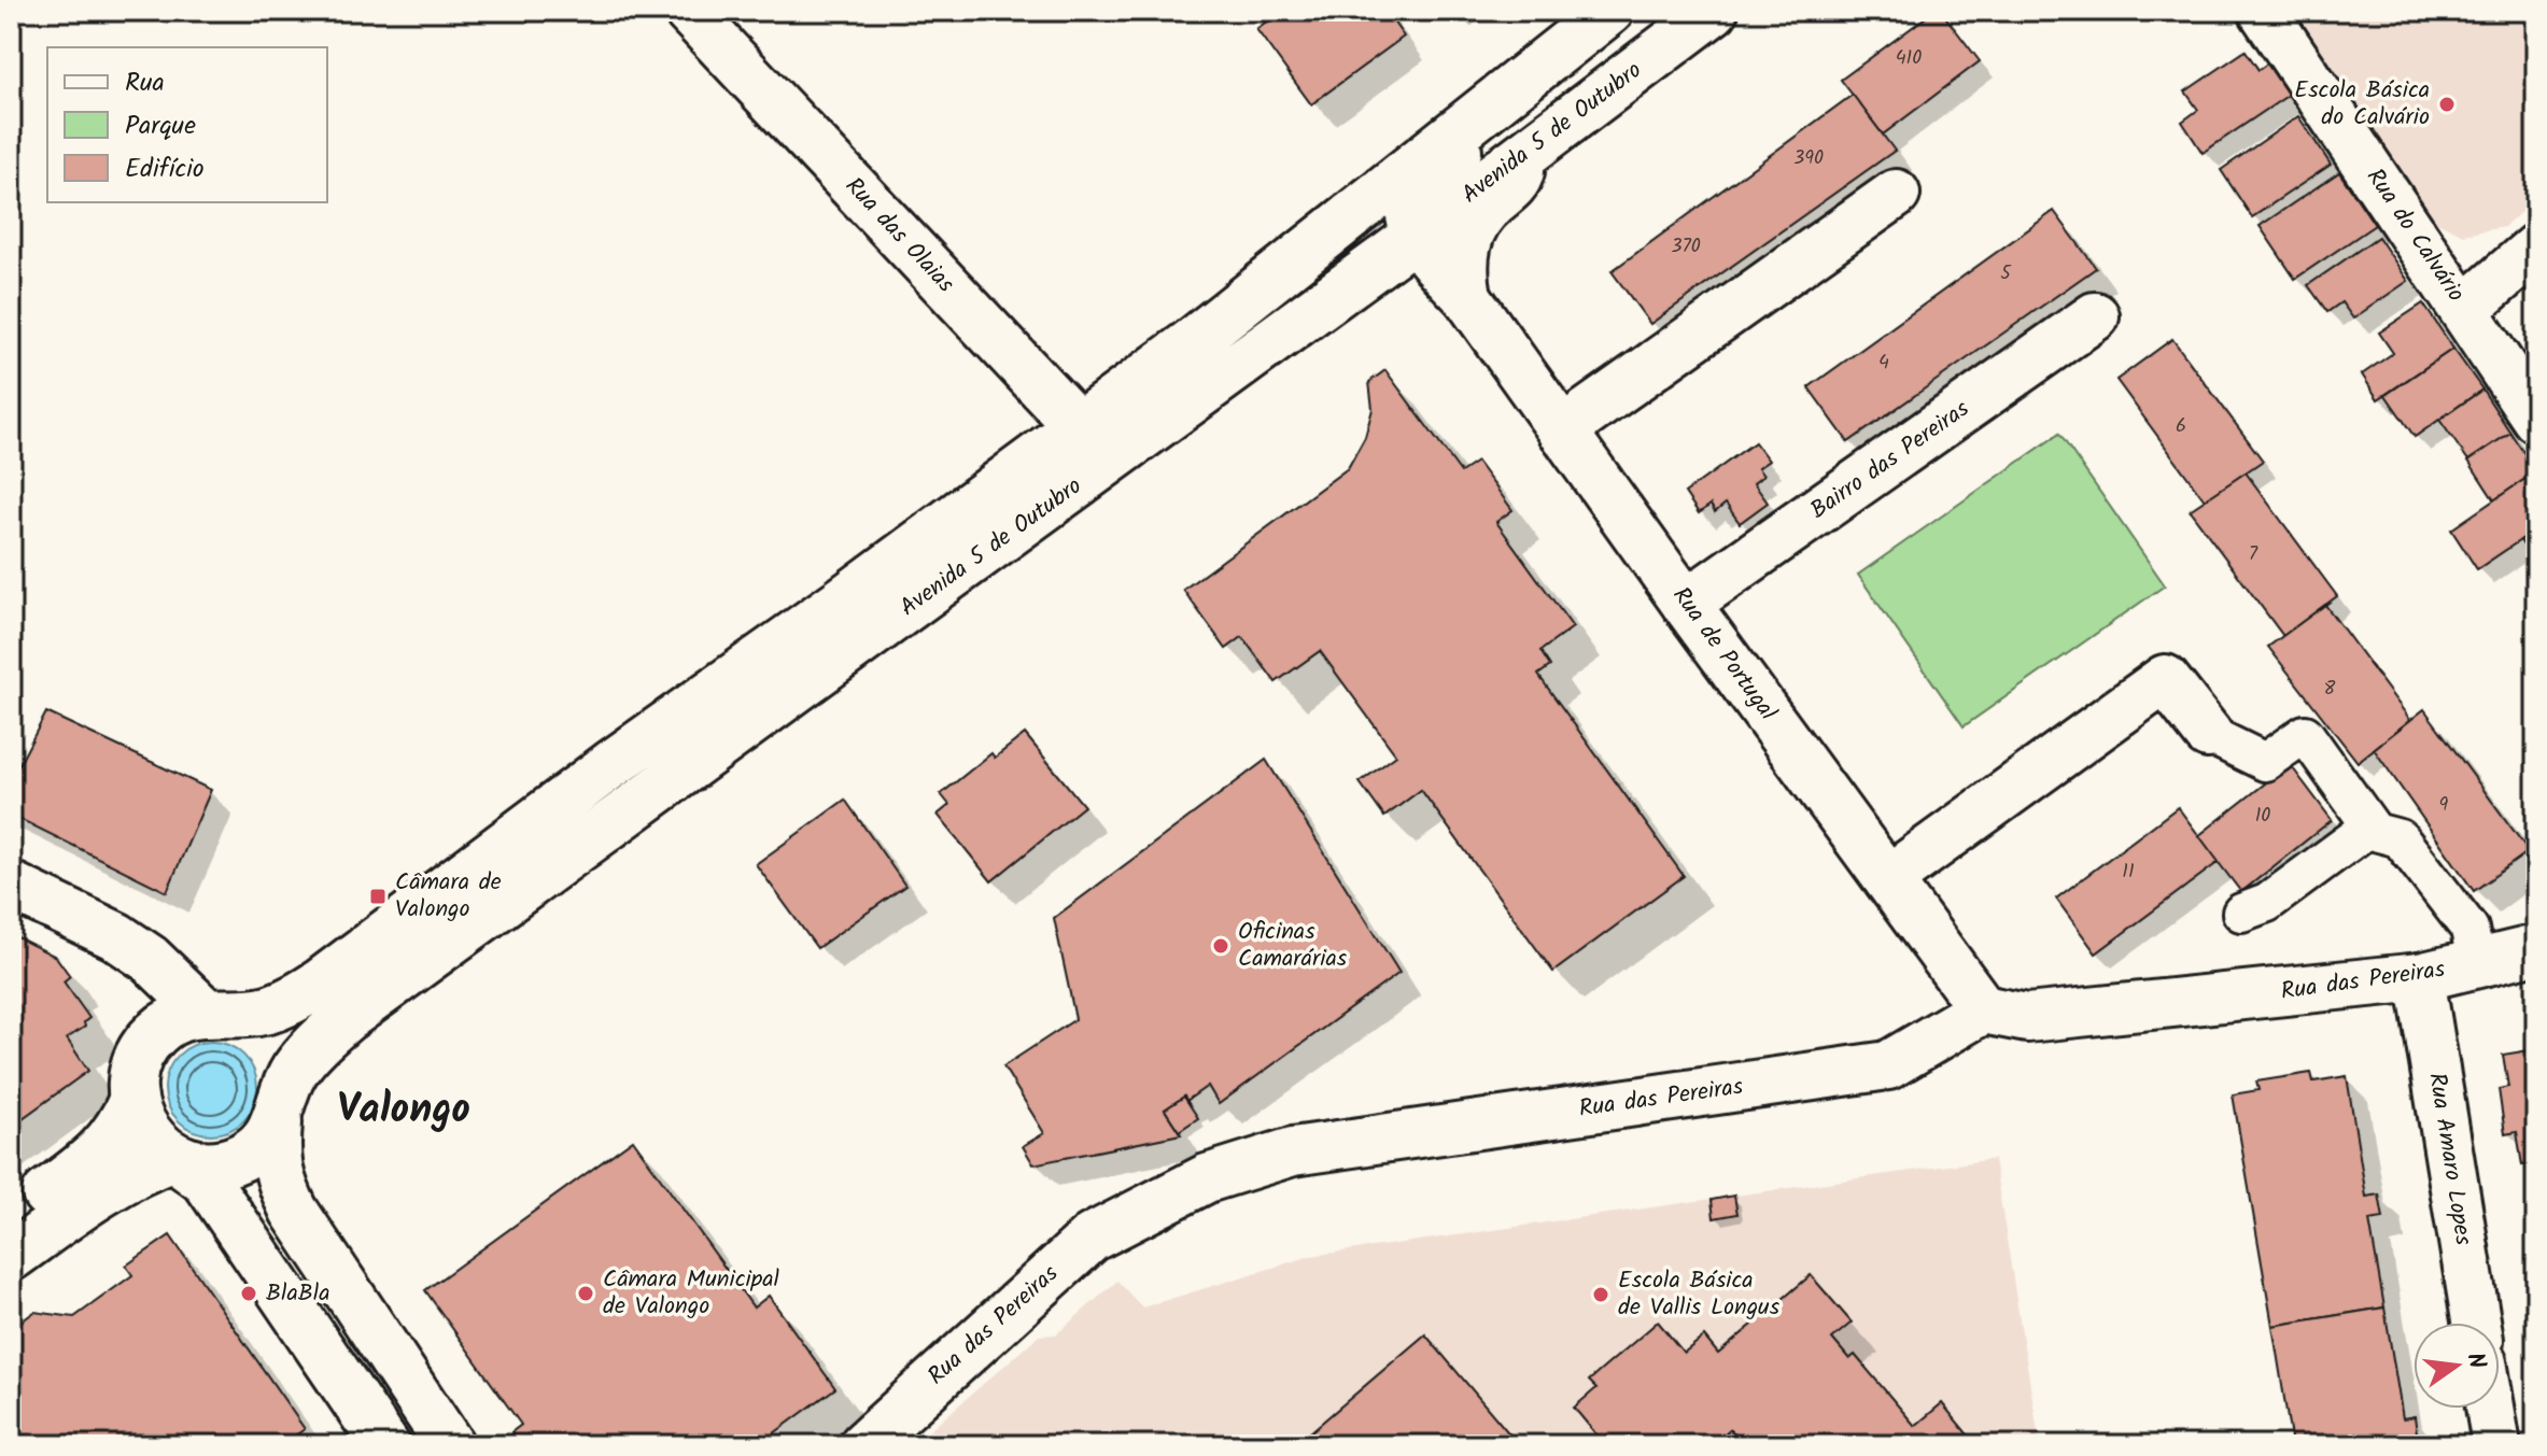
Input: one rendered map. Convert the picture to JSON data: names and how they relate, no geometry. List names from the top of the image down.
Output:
{
  "streets": {
    "street": [
      "Avenida 5 de Outubro",
      "Rua das Olaias",
      "Rua do Calvário",
      "Bairro das Pereiras",
      "Rua de Portugal",
      "Rua das Pereiras",
      "Rua Amaro Lopes"
    ]
  },
  "crossings": [
    ["Avenida 5 de Outubro", "Rua das Olaias"],
    ["Avenida 5 de Outubro", "Rua de Portugal"],
    ["Bairro das Pereiras", "Rua de Portugal"],
    ["Rua de Portugal", "Rua das Pereiras"],
    ["Rua das Pereiras", "Rua Amaro Lopes"]
  ],
  "districts": ["Valongo"],
  "places": {
    "other": [
      "Escola Básica do Calvário",
      "Oficinas Camarárias",
      "BlaBla",
      "Câmara Municipal de Valongo",
      "Escola Básica de Vallis Longus"
    ],
    "transit": ["Câmara de Valongo"]
  },
  "house_numbers": [
    "410",
    "390",
    "370",
    "5",
    "4",
    "6",
    "7",
    "8",
    "9",
    "10",
    "11"
  ],
  "legend": ["Rua", "Parque", "Edifício"],
  "north": "right"
}
